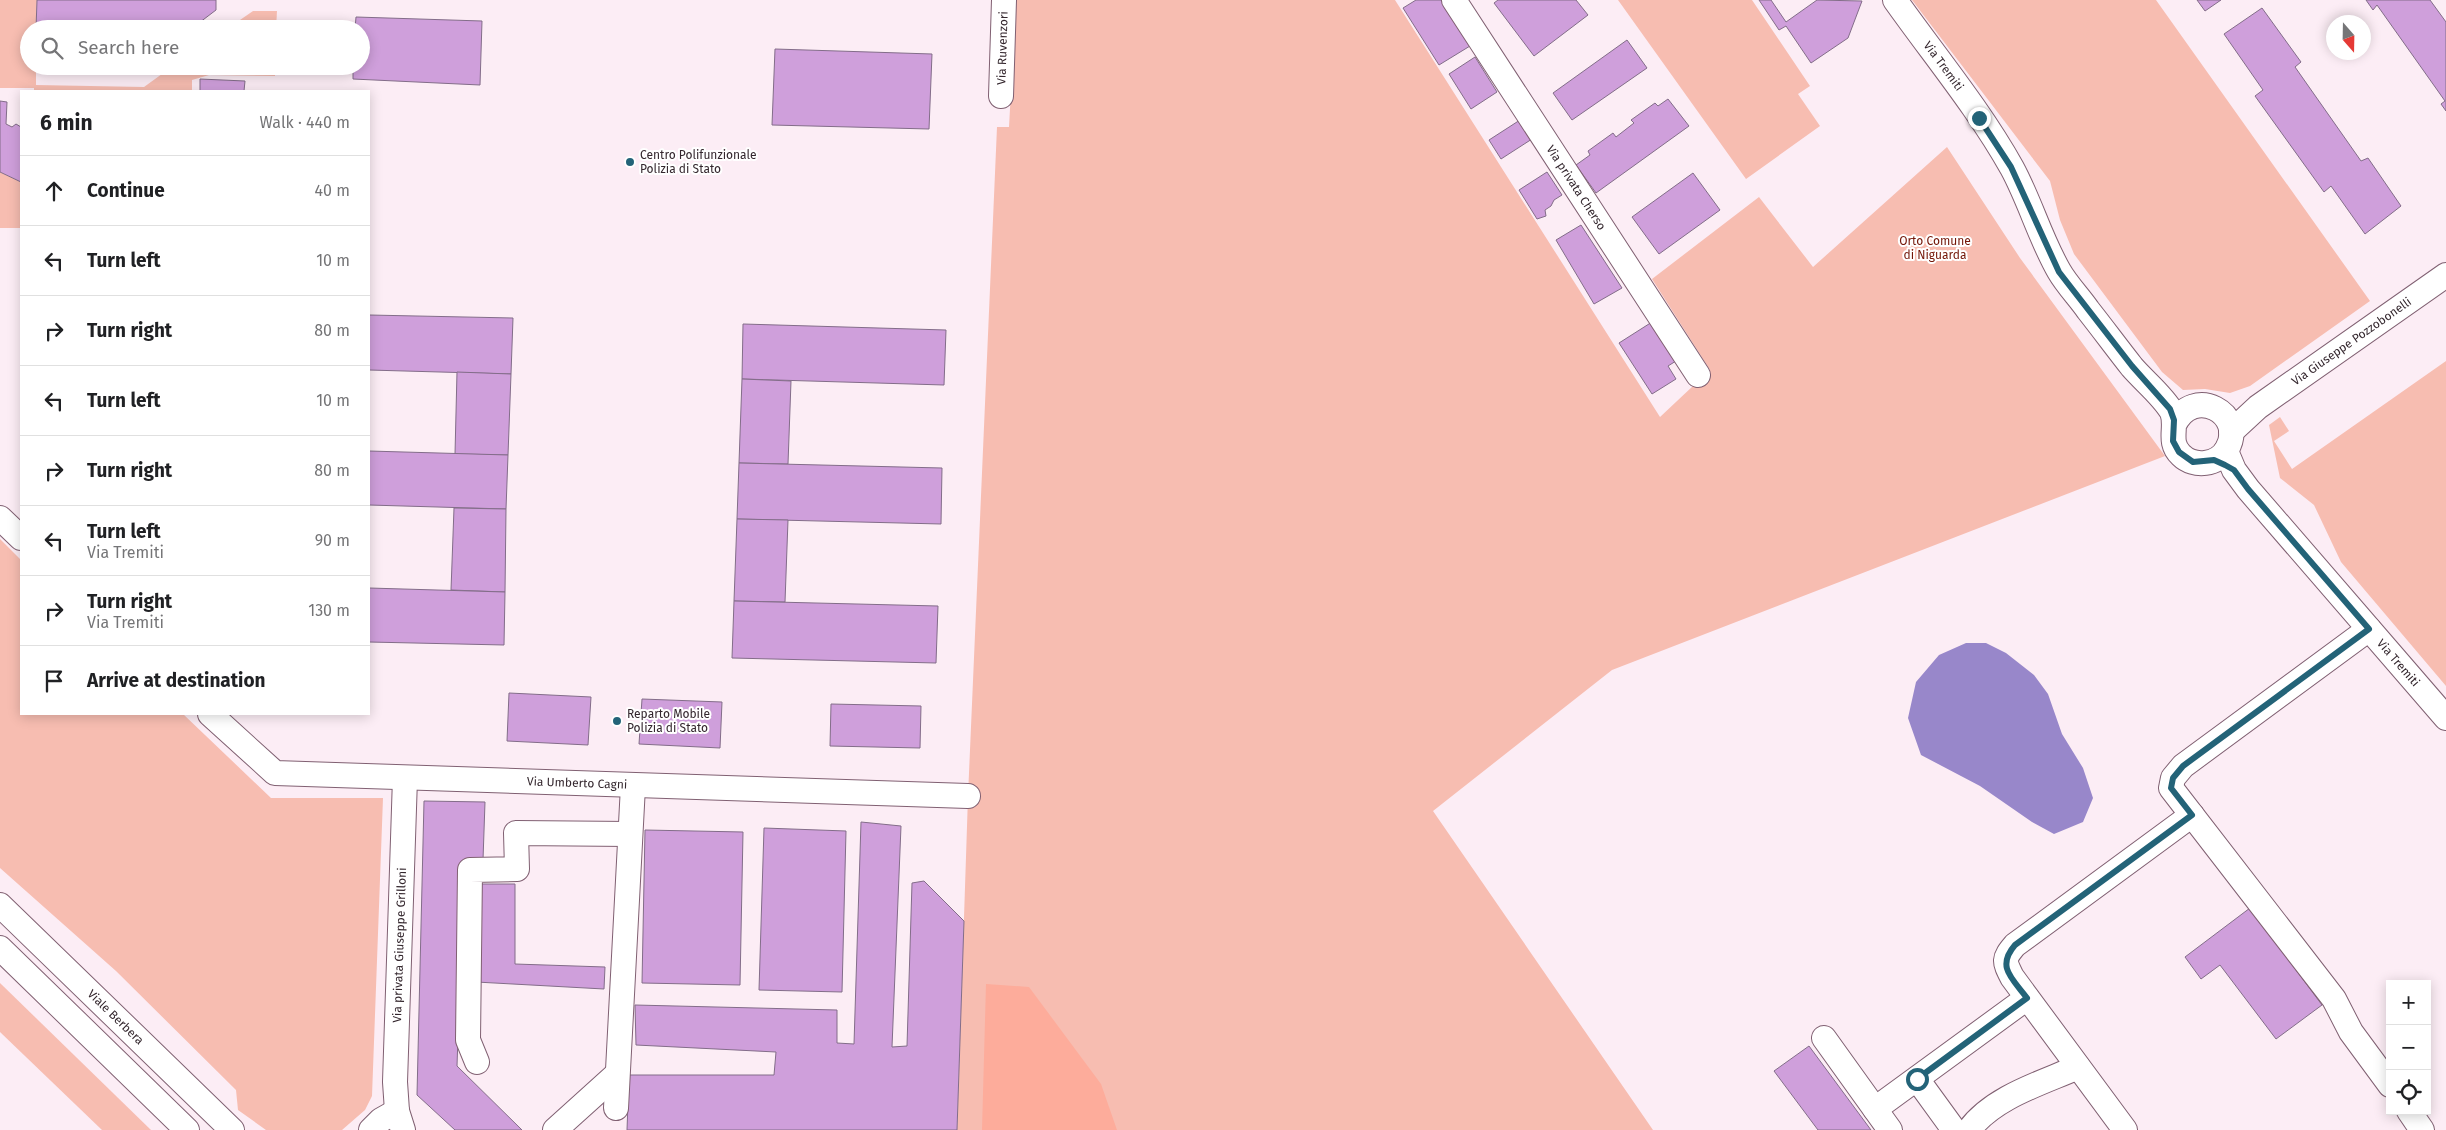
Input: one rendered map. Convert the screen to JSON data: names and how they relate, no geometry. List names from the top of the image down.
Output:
{
  "streets": {
    "street": [
      "Via Ruvenzori",
      "Via Tremiti",
      "Via privata Cherso",
      "Via Giuseppe Pozzobonelli",
      "Via Umberto Cagni",
      "Via privata Giuseppe Grilloni",
      "Viale Berbera"
    ]
  },
  "crossings": [
    ["Via Tremiti", "Via Giuseppe Pozzobonelli"],
    ["Via Umberto Cagni", "Via privata Giuseppe Grilloni"]
  ],
  "parks": ["Orto Comune di Niguarda"],
  "places": ["Centro Polifunzionale Polizia di Stato", "Reparto Mobile Polizia di Stato"],
  "north": "bottom",
  "page": {
    "search": "Search here",
    "heading": ["6 min", "Walk · 440 m"],
    "list": [
      ["Continue", "40 m"],
      ["Turn left", "10 m"],
      ["Turn right", "80 m"],
      ["Turn left", "10 m"],
      ["Turn right", "80 m"],
      ["Turn left", "Via Tremiti", "90 m"],
      ["Turn right", "Via Tremiti", "130 m"],
      "Arrive at destination"
    ],
    "map_buttons": ["+", "−"]
  }
}
